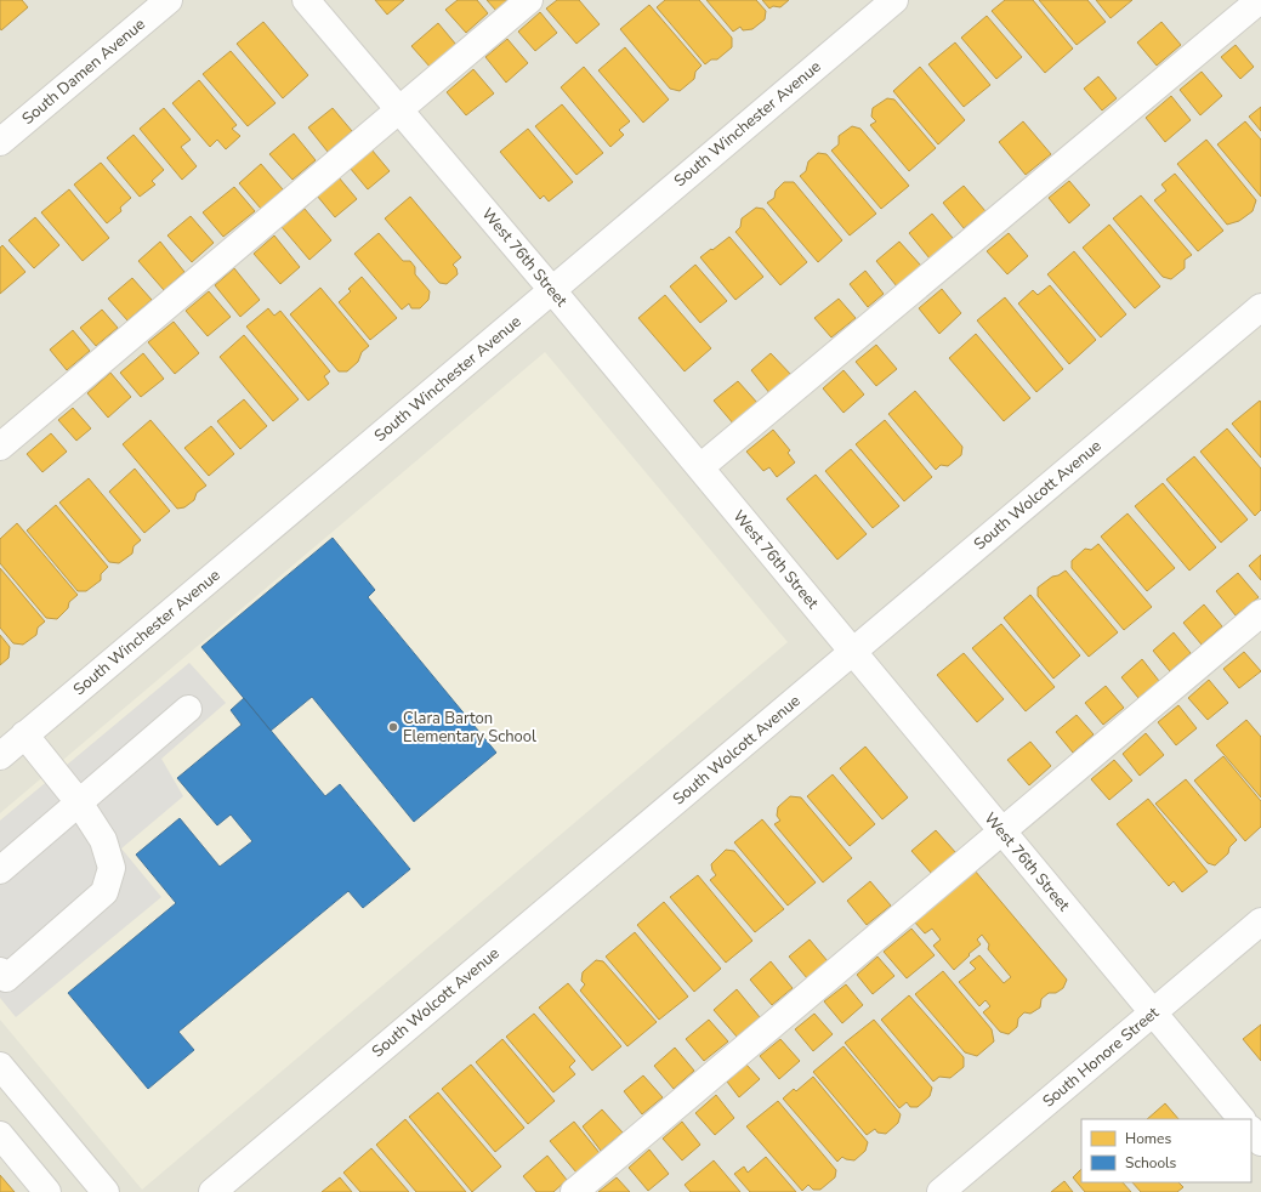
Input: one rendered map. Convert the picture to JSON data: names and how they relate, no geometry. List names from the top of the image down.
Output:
{
  "streets": {
    "street": [
      "South Damen Avenue",
      "South Winchester Avenue",
      "West 76th Street",
      "South Wolcott Avenue",
      "South Honore Street"
    ]
  },
  "crossings": [
    ["South Winchester Avenue", "West 76th Street"],
    ["West 76th Street", "South Wolcott Avenue"],
    ["West 76th Street", "South Honore Street"]
  ],
  "places": ["Clara Barton Elementary School"],
  "legend": ["Homes", "Schools"]
}
